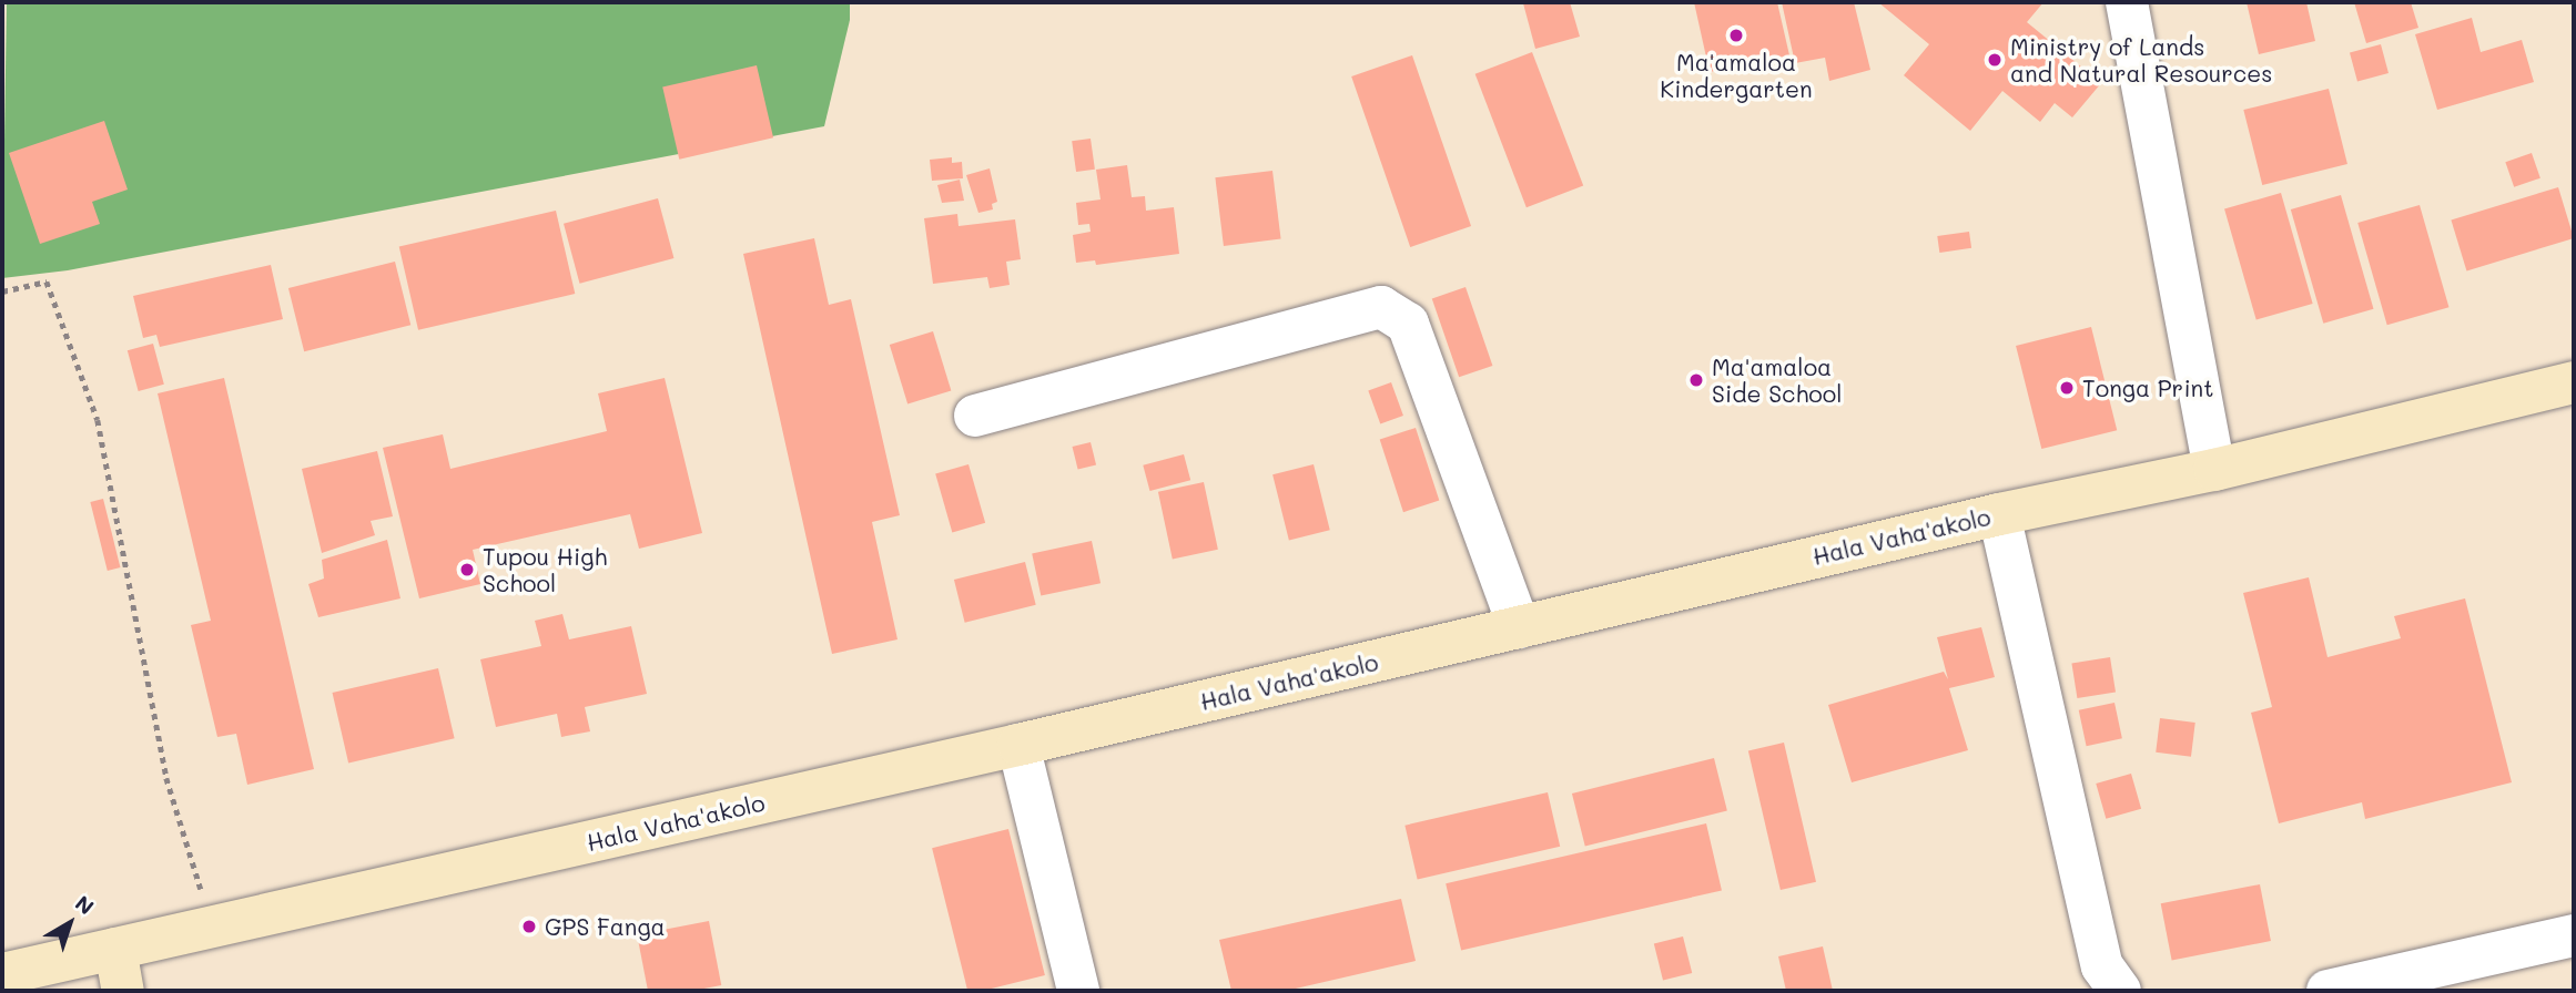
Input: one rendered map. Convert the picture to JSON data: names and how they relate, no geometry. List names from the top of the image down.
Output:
{
  "streets": {
    "main road": ["Hala Vaha'akolo"]
  },
  "places": [
    "Ma'amaloa Kindergarten",
    "Ministry of Lands and Natural Resources",
    "Ma'amaloa Side School",
    "Tonga Print",
    "Tupou High School",
    "GPS Fanga"
  ],
  "north": "top right"
}
